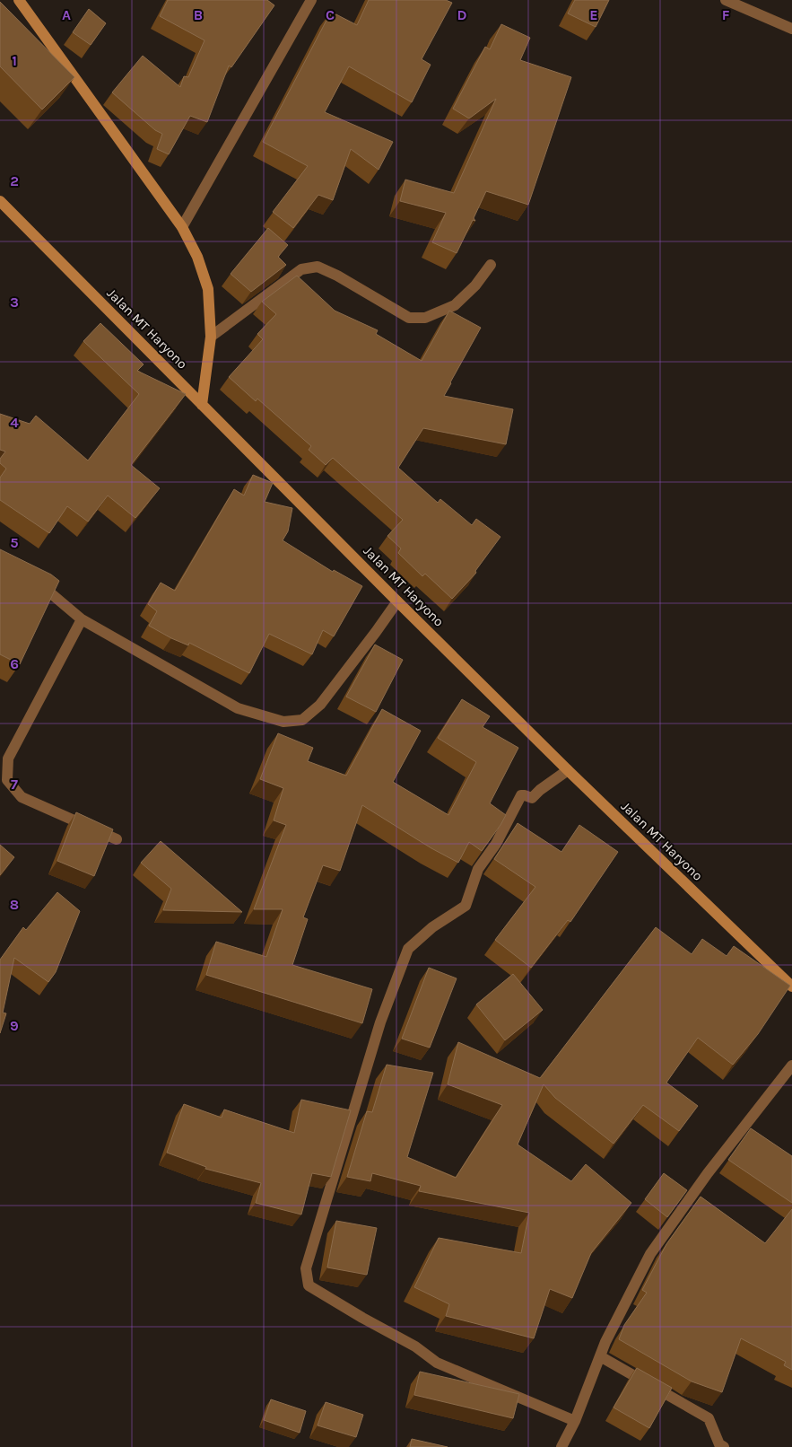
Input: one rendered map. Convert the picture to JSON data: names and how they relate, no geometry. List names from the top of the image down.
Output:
{
  "streets": {
    "main road": ["Jalan MT Haryono"]
  },
  "grid": {
    "columns": [
      "A",
      "B",
      "C",
      "D",
      "E",
      "F"
    ],
    "rows": [
      "1",
      "2",
      "3",
      "4",
      "5",
      "6",
      "7",
      "8",
      "9"
    ]
  }
}
